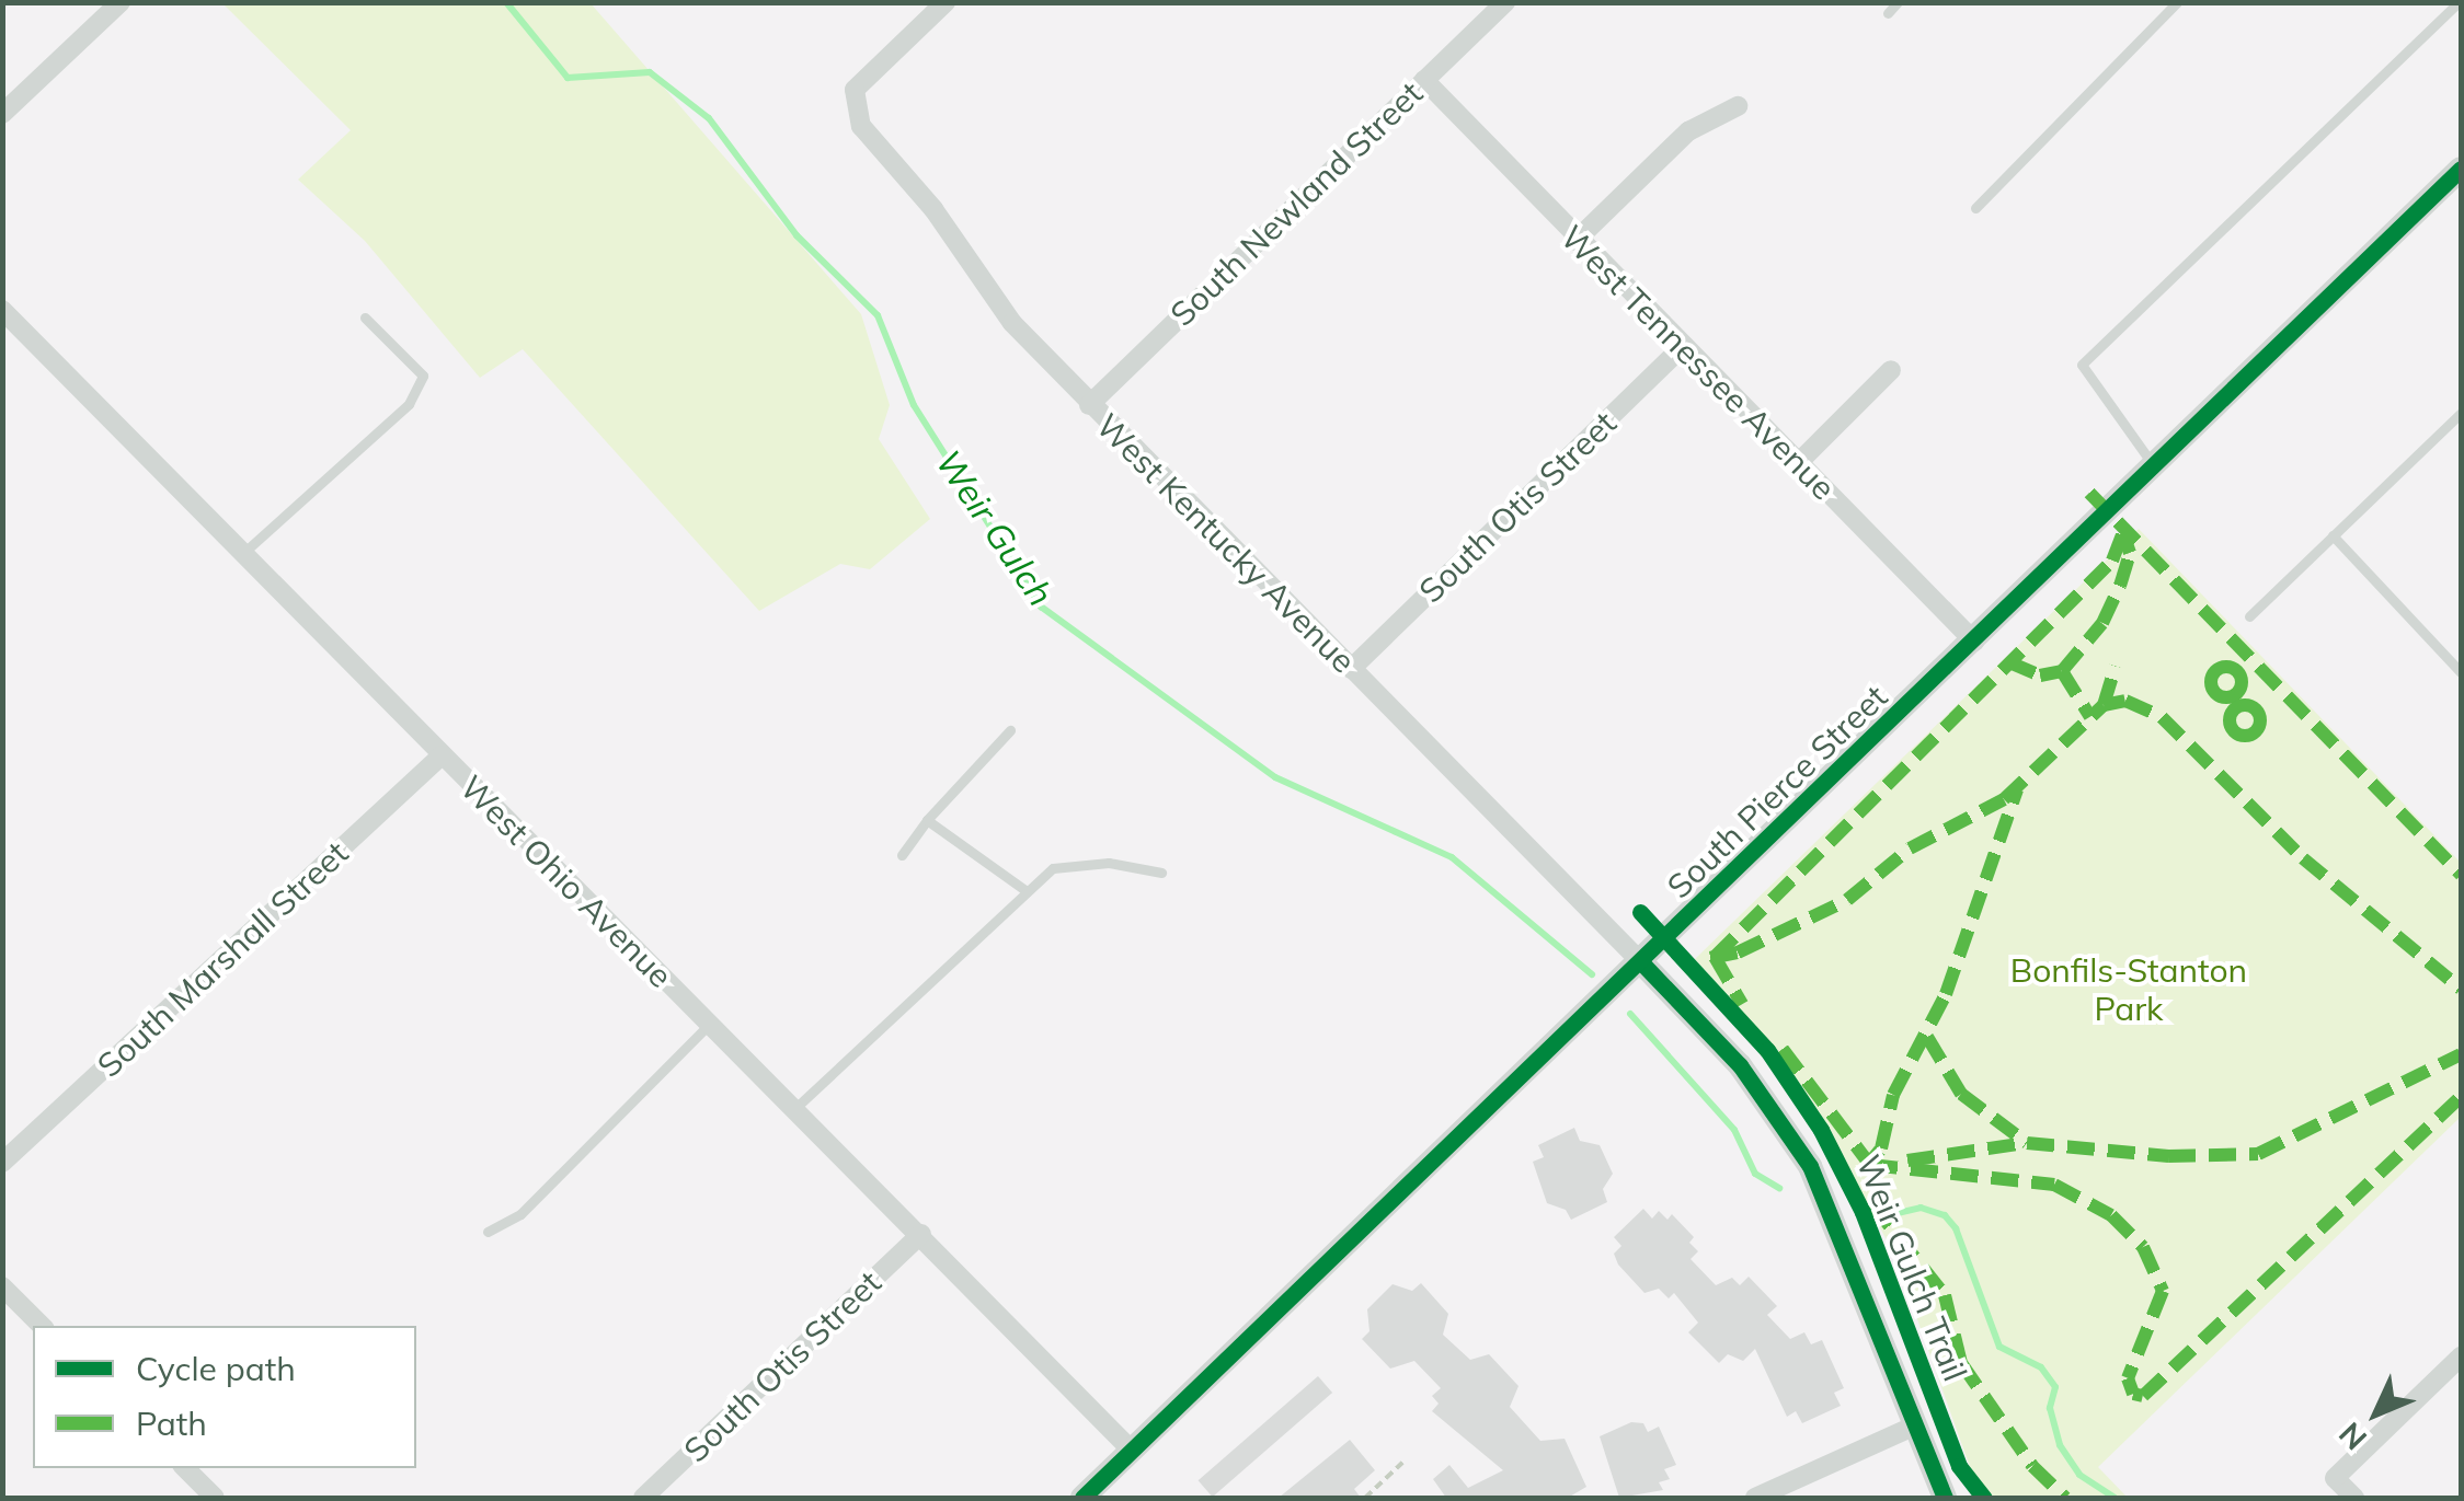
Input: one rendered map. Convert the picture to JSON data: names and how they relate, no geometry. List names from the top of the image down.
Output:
{
  "streets": {
    "street": [
      "South Newland Street",
      "West Tennessee Avenue",
      "South Otis Street",
      "West Kentucky Avenue",
      "South Pierce Street",
      "West Ohio Avenue",
      "South Marshall Street"
    ],
    "cycle path": ["Weir Gulch Trail"]
  },
  "crossings": [
    ["South Newland Street", "West Tennessee Avenue"],
    ["South Newland Street", "West Kentucky Avenue"],
    ["West Tennessee Avenue", "South Otis Street"],
    ["West Tennessee Avenue", "South Pierce Street"],
    ["South Otis Street", "West Kentucky Avenue"],
    ["South Otis Street", "West Ohio Avenue"],
    ["West Kentucky Avenue", "South Pierce Street"],
    ["South Pierce Street", "West Ohio Avenue"],
    ["West Ohio Avenue", "South Marshall Street"]
  ],
  "water": ["Weir Gulch"],
  "parks": ["Bonfils-Stanton Park"],
  "legend": ["Cycle path", "Path"],
  "north": "bottom left"
}
